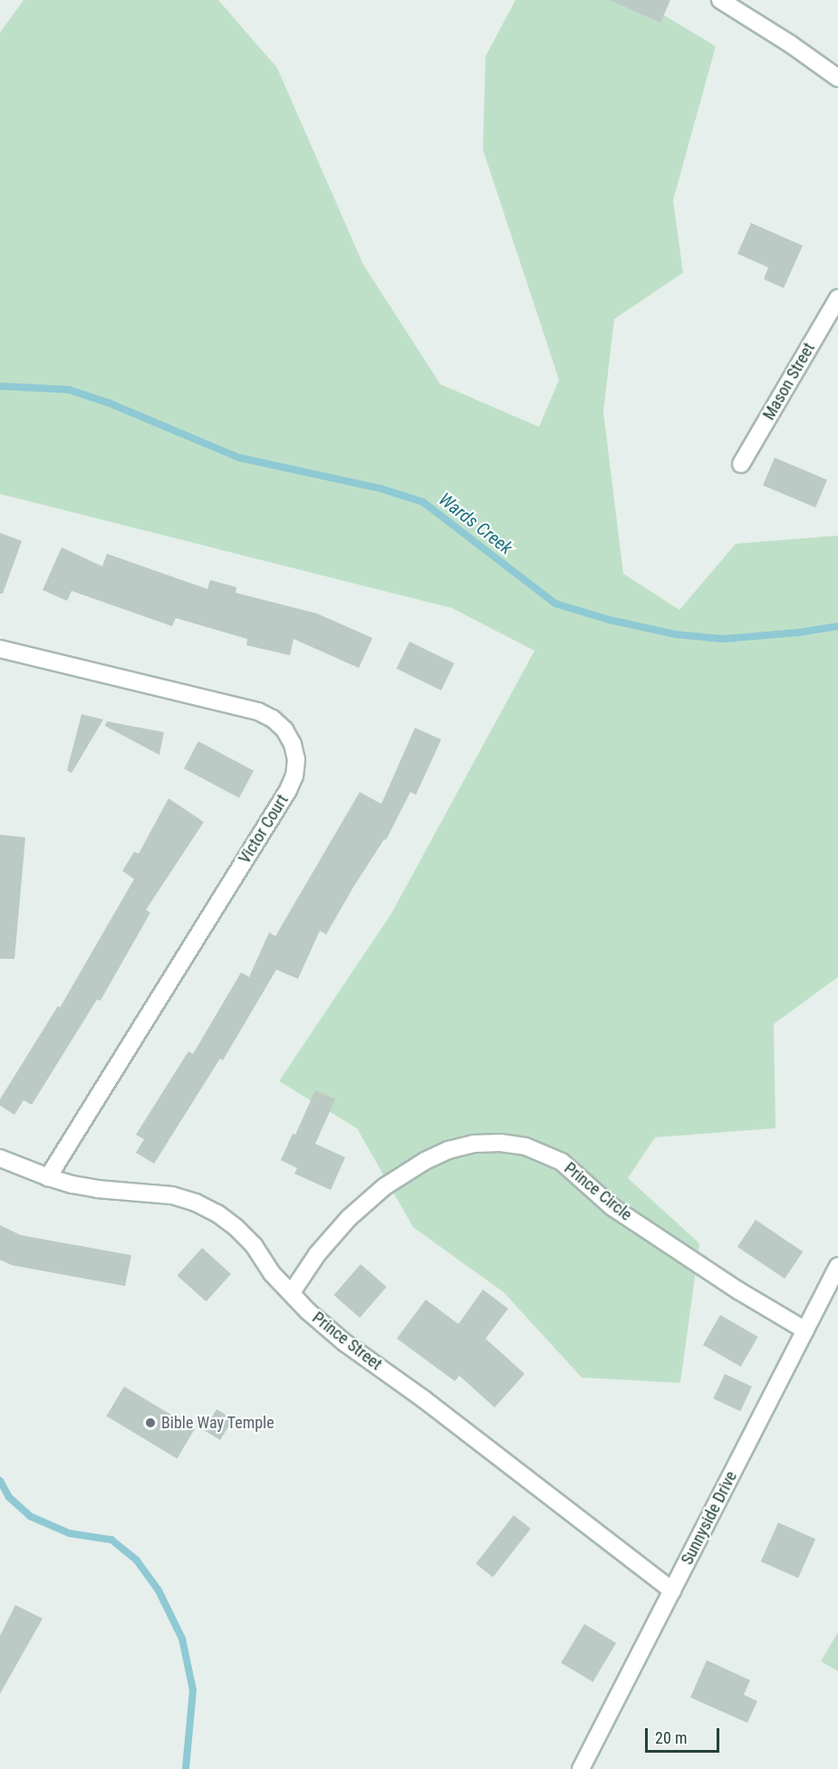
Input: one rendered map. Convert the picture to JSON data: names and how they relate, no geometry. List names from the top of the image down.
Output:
{
  "streets": {
    "street": [
      "Mason Street",
      "Victor Court",
      "Prince Circle",
      "Prince Street",
      "Sunnyside Drive"
    ]
  },
  "crossings": [
    ["Victor Court", "Prince Street"],
    ["Prince Circle", "Prince Street"],
    ["Prince Circle", "Sunnyside Drive"],
    ["Prince Street", "Sunnyside Drive"]
  ],
  "water": ["Wards Creek"],
  "places": ["Bible Way Temple"],
  "scale_bar": "20 m"
}
